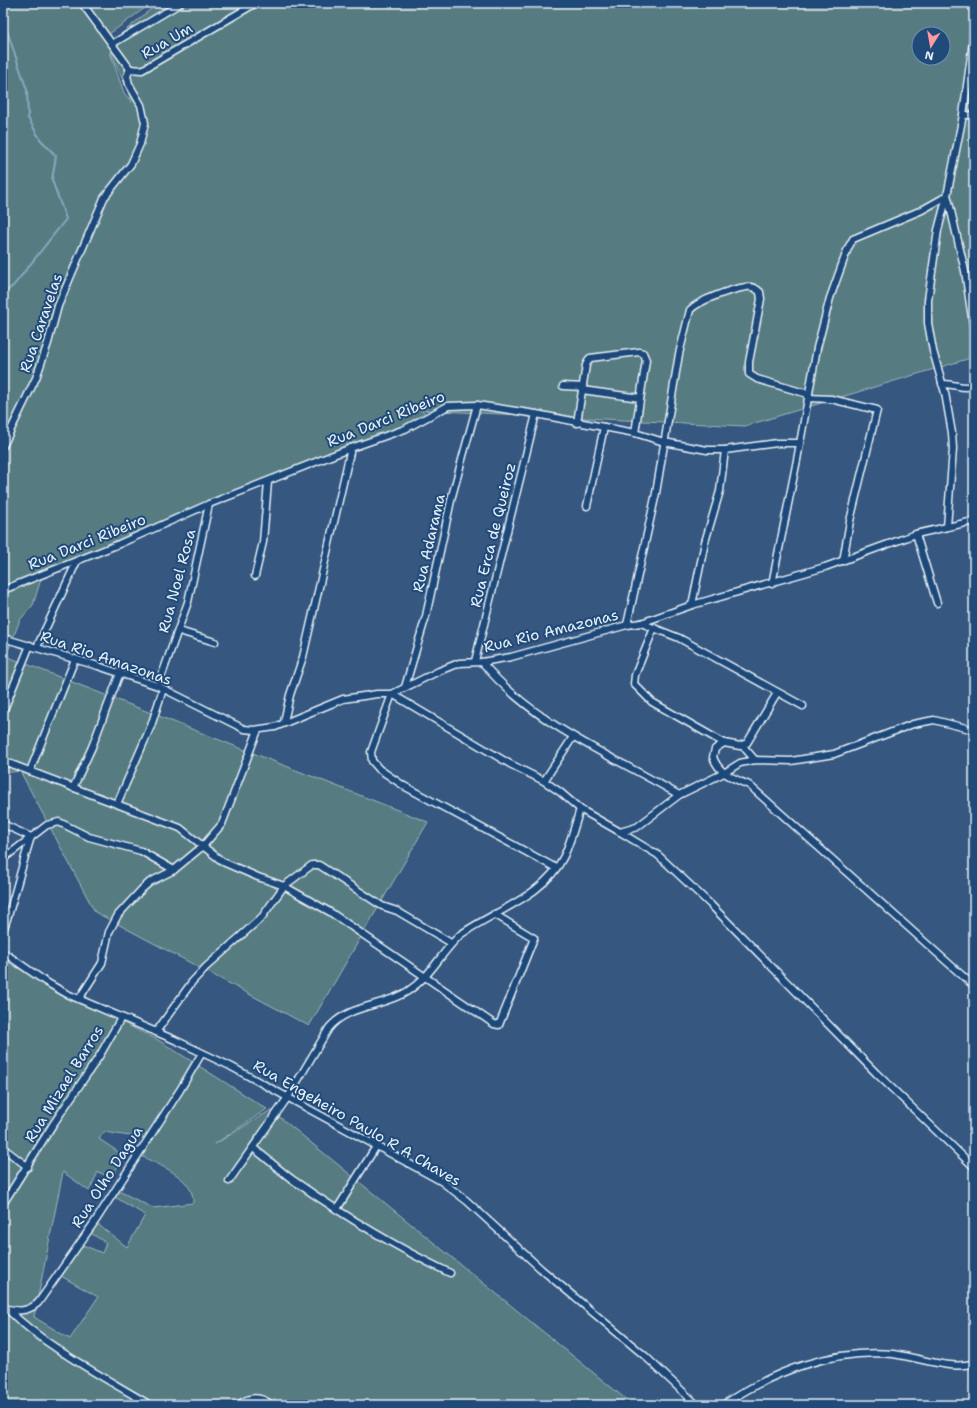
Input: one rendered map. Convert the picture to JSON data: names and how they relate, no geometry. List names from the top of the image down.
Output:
{
  "streets": {
    "street": [
      "Rua Um",
      "Rua Caravelas",
      "Rua Darci Ribeiro",
      "Rua Erca de Queiroz",
      "Rua Adarama",
      "Rua Noel Rosa",
      "Rua Rio Amazonas",
      "Rua Mizael Barros",
      "Rua Engeheiro Paulo R A Chaves",
      "Rua Olho Dagua"
    ]
  },
  "crossings": [
    ["Rua Um", "Rua Caravelas"],
    ["Rua Darci Ribeiro", "Rua Erca de Queiroz"],
    ["Rua Darci Ribeiro", "Rua Adarama"],
    ["Rua Darci Ribeiro", "Rua Noel Rosa"],
    ["Rua Erca de Queiroz", "Rua Rio Amazonas"],
    ["Rua Adarama", "Rua Rio Amazonas"],
    ["Rua Noel Rosa", "Rua Rio Amazonas"],
    ["Rua Mizael Barros", "Rua Engeheiro Paulo R A Chaves"],
    ["Rua Engeheiro Paulo R A Chaves", "Rua Olho Dagua"]
  ],
  "north": "bottom"
}
